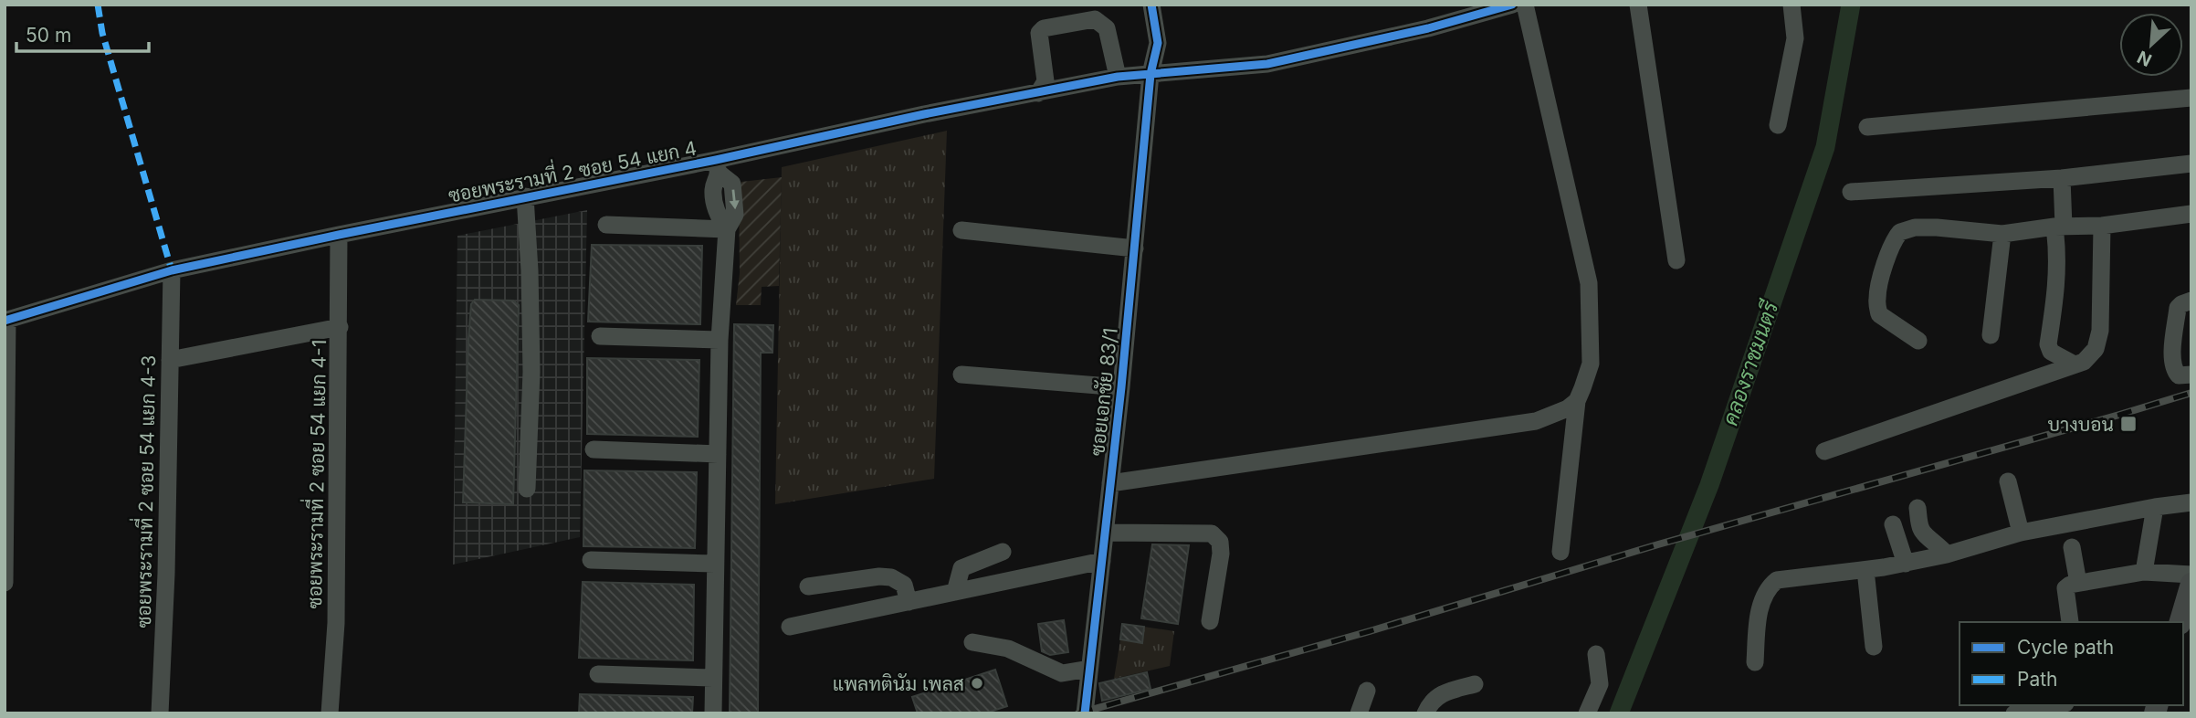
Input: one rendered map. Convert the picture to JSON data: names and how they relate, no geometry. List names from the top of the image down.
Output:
{
  "streets": {
    "street": [
      "ซอยพระรามที่ 2 ซอย 54 แยก 4",
      "ซอยเอกชัย 83/1",
      "ซอยพระรามที่ 2 ซอย 54 แยก 4-1",
      "ซอยพระรามที่ 2 ซอย 54 แยก 4-3"
    ]
  },
  "crossings": [
    ["ซอยพระรามที่ 2 ซอย 54 แยก 4", "ซอยเอกชัย 83/1"],
    ["ซอยพระรามที่ 2 ซอย 54 แยก 4", "ซอยพระรามที่ 2 ซอย 54 แยก 4-1"],
    ["ซอยพระรามที่ 2 ซอย 54 แยก 4", "ซอยพระรามที่ 2 ซอย 54 แยก 4-3"]
  ],
  "water": ["คลองราชมนตรี"],
  "places": {
    "transit": ["บางบอน"],
    "other": ["แพลทตินัม เพลส"]
  },
  "legend": ["Cycle path", "Path"],
  "scale_bar": "50 m",
  "north": "bottom left"
}
